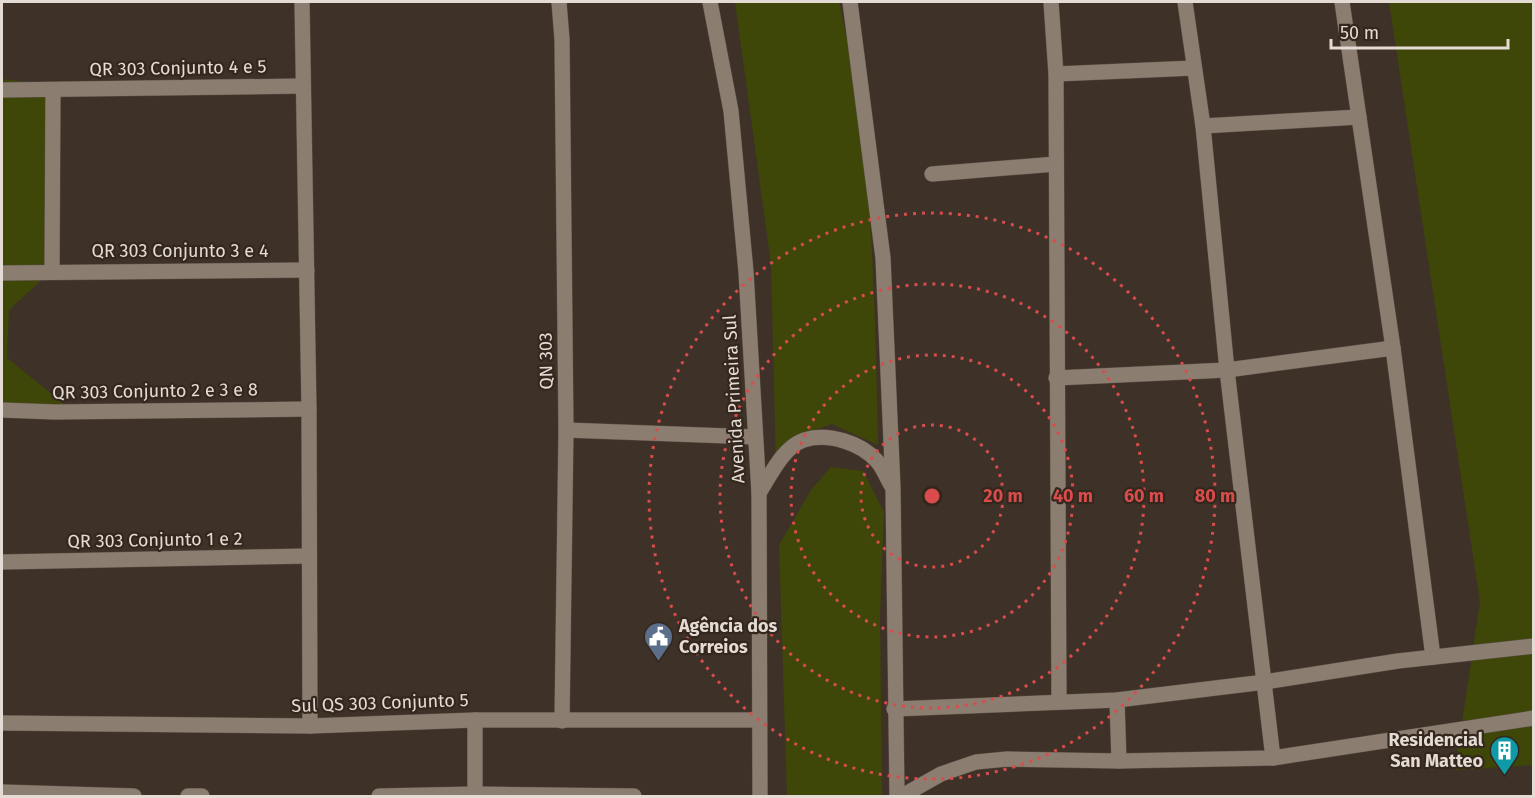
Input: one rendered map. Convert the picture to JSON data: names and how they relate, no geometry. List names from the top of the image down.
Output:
{
  "streets": {
    "street": [
      "QR 303 Conjunto 4 e 5",
      "QR 303 Conjunto 3 e 4",
      "QN 303",
      "QR 303 Conjunto 2 e 3 e 8",
      "Avenida Primeira Sul",
      "QR 303 Conjunto 1 e 2",
      "Sul QS 303 Conjunto 5"
    ]
  },
  "crossings": [
    ["QN 303", "Sul QS 303 Conjunto 5"],
    ["Avenida Primeira Sul", "Sul QS 303 Conjunto 5"]
  ],
  "places": {
    "public building": ["Agência dos Correios"],
    "building": ["Residencial San Matteo"]
  },
  "scale_bar": "50 m",
  "rings": [
    "20 m",
    "40 m",
    "60 m",
    "80 m"
  ]
}
